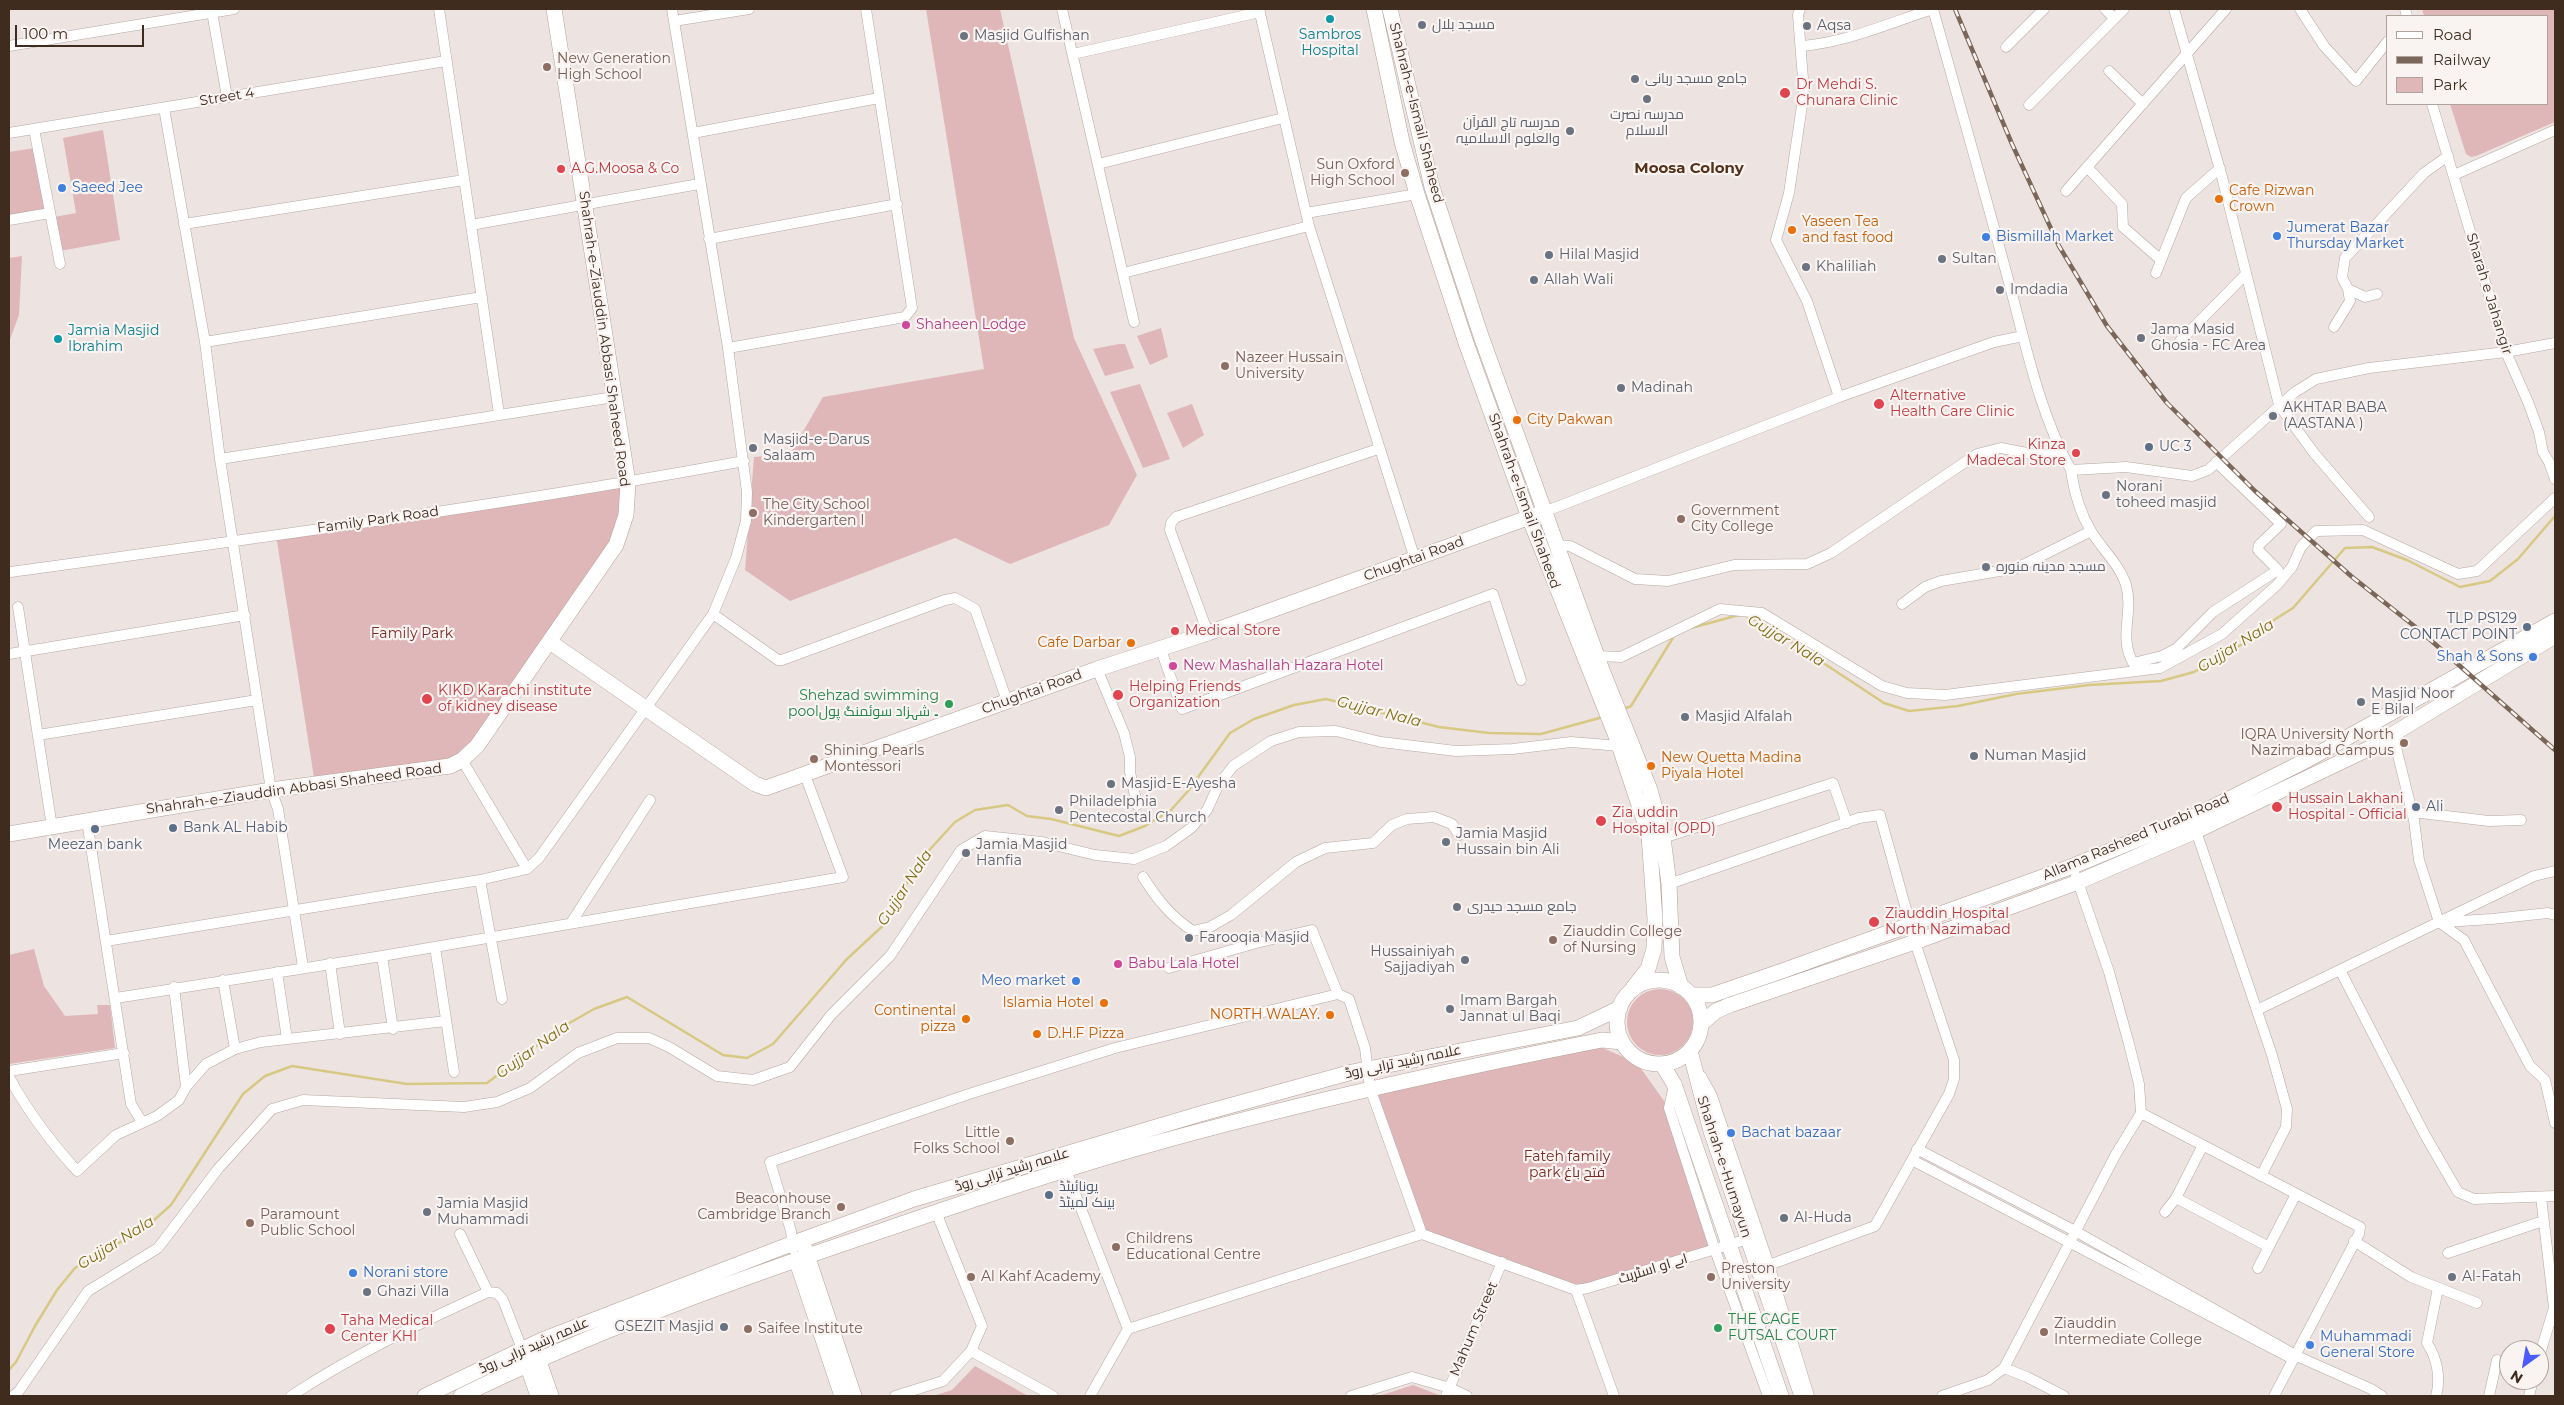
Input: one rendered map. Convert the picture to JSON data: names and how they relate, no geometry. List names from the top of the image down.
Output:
{
  "streets": {
    "main road": [
      "Shahrah-e-Ismail Shaheed",
      "Shahrah-e-Ziauddin Abbasi Shaheed Road",
      "Chughtai Road",
      "Allama Rasheed Turabi Road",
      "علامہ رشید ترابی روڈ",
      "Shahrah-e-Humayun"
    ],
    "street": [
      "Street 4",
      "Sharah e Jahangir",
      "Family Park Road",
      "اے او اسٹریٹ",
      "Mahum Street"
    ]
  },
  "crossings": [
    ["Shahrah-e-Ismail Shaheed", "Chughtai Road"],
    ["Shahrah-e-Ismail Shaheed", "Allama Rasheed Turabi Road"],
    ["Shahrah-e-Ismail Shaheed", "علامہ رشید ترابی روڈ"],
    ["Shahrah-e-Ismail Shaheed", "Shahrah-e-Humayun"],
    ["Shahrah-e-Ziauddin Abbasi Shaheed Road", "Family Park Road"],
    ["Shahrah-e-Ziauddin Abbasi Shaheed Road", "Chughtai Road"],
    ["Allama Rasheed Turabi Road", "علامہ رشید ترابی روڈ"],
    ["Allama Rasheed Turabi Road", "Shahrah-e-Humayun"],
    ["علامہ رشید ترابی روڈ", "Shahrah-e-Humayun"],
    ["Shahrah-e-Humayun", "اے او اسٹریٹ"]
  ],
  "districts": ["Moosa Colony"],
  "water": ["Gujjar Nala"],
  "parks": ["Family Park", "Fateh family park فتح باغ"],
  "places": [
    "Sambros Hospital",
    "مسجد بلال",
    "Aqsa",
    "Masjid Gulfishan",
    "New Generation High School",
    "جامع مسجد ربانی",
    "Dr Mehdi S. Chunara Clinic",
    "مدرسہ نصرت الاسلام",
    "مدرسہ تاج القرآن والعلوم الاسلامیہ",
    "A.G.Moosa & Co",
    "Sun Oxford High School",
    "Saeed Jee",
    "Cafe Rizwan Crown",
    "Yaseen Tea and fast food",
    "Jumerat Bazar Thursday Market",
    "Bismillah Market",
    "Hilal Masjid",
    "Sultan",
    "Khaliliah",
    "Allah Wali",
    "Imdadia",
    "Shaheen Lodge",
    "Jama Masid Ghosia - FC Area",
    "Jamia Masjid Ibrahim",
    "Nazeer Hussain University",
    "Madinah",
    "Alternative Health Care Clinic",
    "AKHTAR BABA (AASTANA )",
    "City Pakwan",
    "UC 3",
    "Masjid-e-Darus Salaam",
    "Kinza Madecal Store",
    "Norani toheed masjid",
    "The City School Kindergarten I",
    "Government City College",
    "مسجد مدینہ منورہ",
    "TLP PS129 CONTACT POINT",
    "Medical Store",
    "Cafe Darbar",
    "Shah & Sons",
    "New Mashallah Hazara Hotel",
    "Helping Friends Organization",
    "KIKD Karachi institute of kidney disease",
    "Masjid Noor E Bilal",
    "Shehzad swimming pool۔ شہزاد سوئمنگ پول",
    "Masjid Alfalah",
    "IQRA University North Nazimabad Campus",
    "Numan Masjid",
    "Shining Pearls Montessori",
    "New Quetta Madina Piyala Hotel",
    "Masjid-E-Ayesha",
    "Hussain Lakhani Hospital - Official",
    "Ali",
    "Philadelphia Pentecostal Church",
    "Zia uddin Hospital (OPD)",
    "Bank AL Habib",
    "Meezan bank",
    "Jamia Masjid Hussain bin Ali",
    "Jamia Masjid Hanfia",
    "جامع مسجد حیدری",
    "Ziauddin Hospital North Nazimabad",
    "Farooqia Masjid",
    "Ziauddin College of Nursing",
    "Hussainiyah Sajjadiyah",
    "Babu Lala Hotel",
    "Meo market",
    "Islamia Hotel",
    "Imam Bargah Jannat ul Baqi",
    "NORTH WALAY.",
    "Continental pizza",
    "D.H.F Pizza",
    "Bachat bazaar",
    "Little Folks School",
    "یونائیٹڈ بینک لمیٹڈ",
    "Beaconhouse Cambridge Branch",
    "Jamia Masjid Muhammadi",
    "Al-Huda",
    "Paramount Public School",
    "Childrens Educational Centre",
    "Norani store",
    "Al Kahf Academy",
    "Preston University",
    "Al-Fatah",
    "Ghazi Villa",
    "GSEZIT Masjid",
    "THE CAGE FUTSAL COURT",
    "Taha Medical Center KHI",
    "Saifee Institute",
    "Ziauddin Intermediate College",
    "Muhammadi General Store"
  ],
  "legend": ["Road", "Railway", "Park"],
  "scale_bar": "100 m",
  "north": "bottom left"
}
